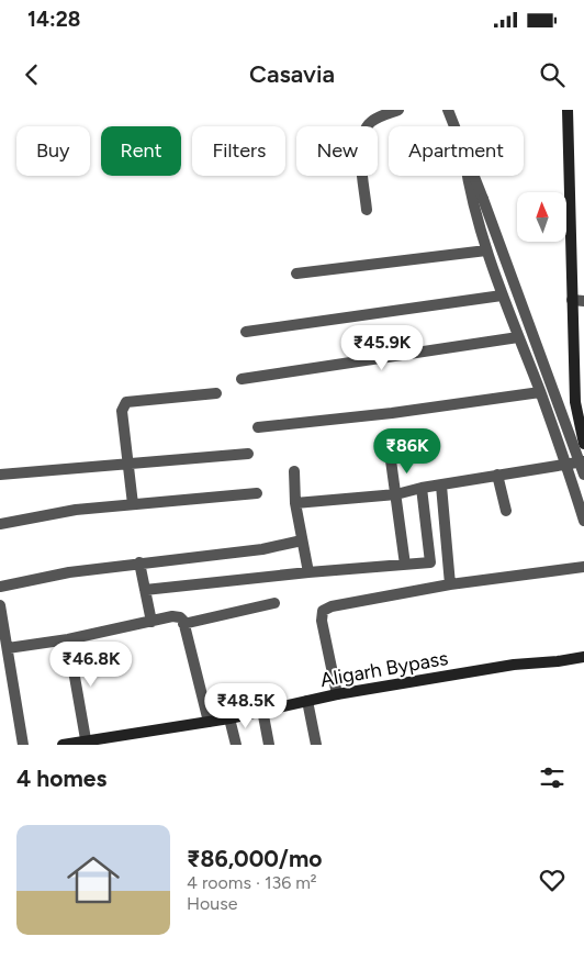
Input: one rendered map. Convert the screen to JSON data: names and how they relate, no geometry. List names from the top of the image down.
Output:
{
  "streets": {
    "main road": ["Aligarh Bypass"]
  },
  "north": "top",
  "page": {
    "status": "14:28",
    "header": "Casavia",
    "chip": [
      "Buy",
      "Rent",
      "Filters",
      "New",
      "Apartment"
    ],
    "price": [
      "₹45.9K",
      "₹86K",
      "₹46.8K",
      "₹48.5K"
    ],
    "heading": "4 homes",
    "list": [
      {
        "name": "₹86,000/mo",
        "note": "4 rooms · 136 m² · House"
      }
    ]
  }
}
